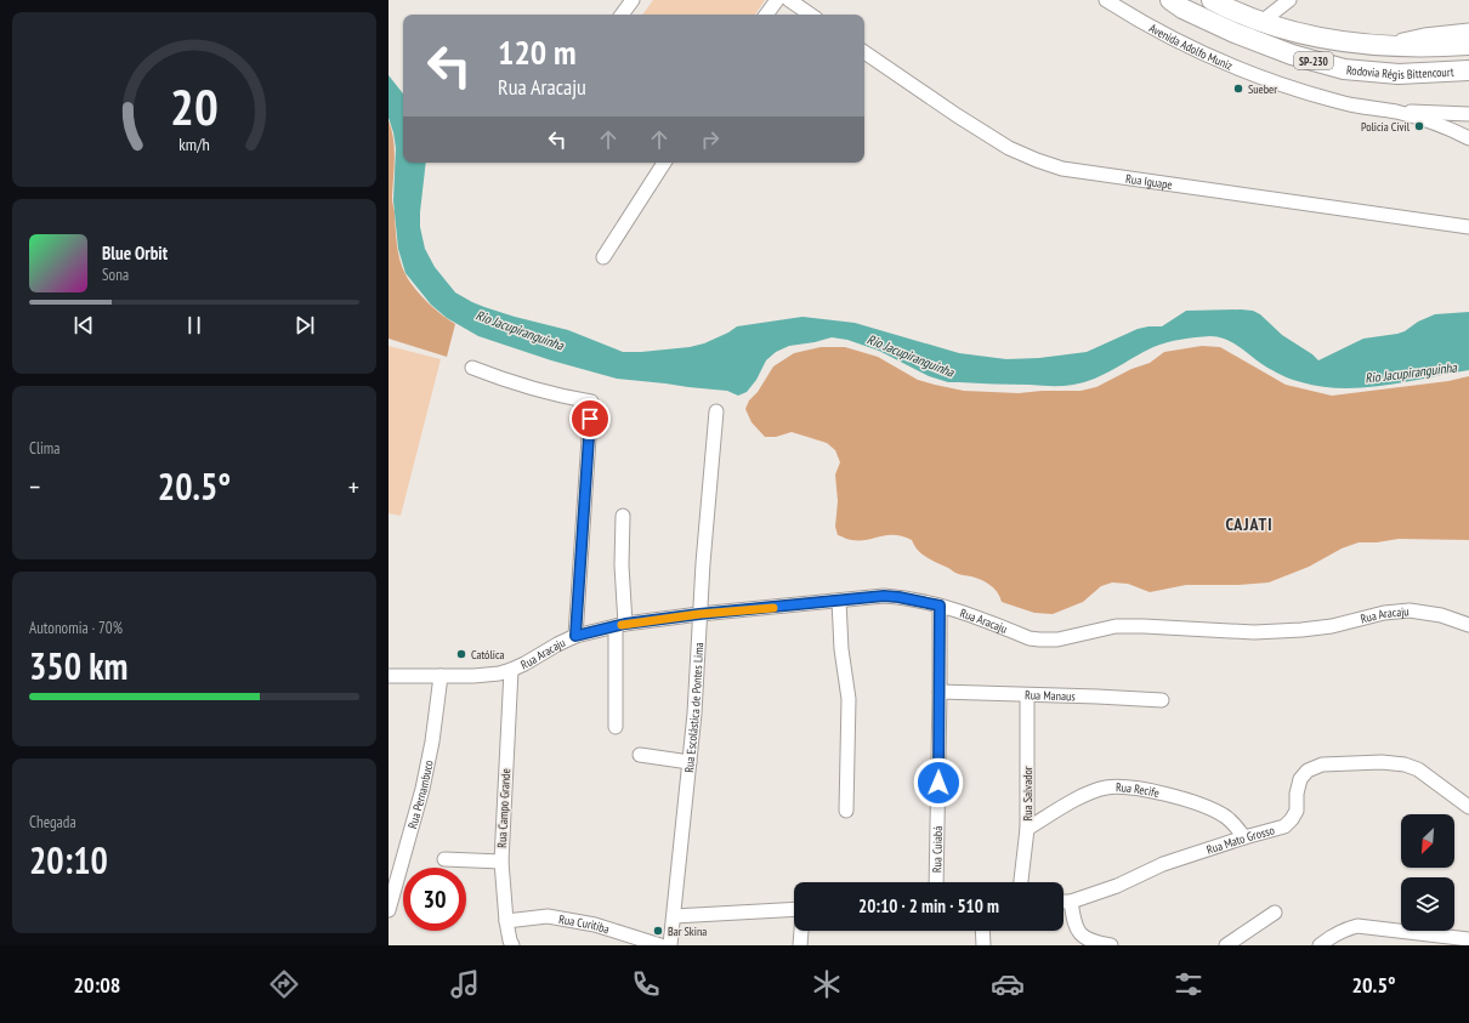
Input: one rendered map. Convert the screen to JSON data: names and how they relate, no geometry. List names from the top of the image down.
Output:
{
  "streets": {
    "highway": ["SP-230", "Rodovia Régis Bittencourt"],
    "street": [
      "Avenida Adolfo Muniz",
      "Rua Iguape",
      "Rua Aracaju",
      "Rua Manaus",
      "Rua Escolástica de Pontes Lima",
      "Rua Recife",
      "Rua Pernambuco",
      "Rua Salvador",
      "Rua Campo Grande",
      "Rua Mato Grosso",
      "Rua Cuiabá",
      "Rua Curitiba"
    ]
  },
  "crossings": [
    ["Rua Aracaju", "Rua Escolástica de Pontes Lima"],
    ["Rua Aracaju", "Rua Pernambuco"],
    ["Rua Aracaju", "Rua Campo Grande"],
    ["Rua Aracaju", "Rua Cuiabá"],
    ["Rua Manaus", "Rua Salvador"],
    ["Rua Manaus", "Rua Cuiabá"],
    ["Rua Recife", "Rua Salvador"],
    ["Rua Recife", "Rua Mato Grosso"],
    ["Rua Campo Grande", "Rua Curitiba"]
  ],
  "districts": ["CAJATI"],
  "water": ["Rio Jacupiranguinha"],
  "places": [
    "Sueber",
    "Policia Civil",
    "Católica",
    "Bar Skina"
  ],
  "north": "bottom left",
  "page": {
    "turn": ["120 m", "Rua Aracaju"],
    "song": ["Blue Orbit", "Sona"],
    "tile": [
      "Clima",
      ["Autonomia · 70%", "350 km"],
      ["Chegada", "20:10"]
    ],
    "heat": ["−", "20.5°", "+"],
    "limit": "30",
    "trip": "20:10 · 2 min · 510 m",
    "tabs": ["20:08", "20.5°"],
    "gauge": ["20", "km/h"]
  }
}
